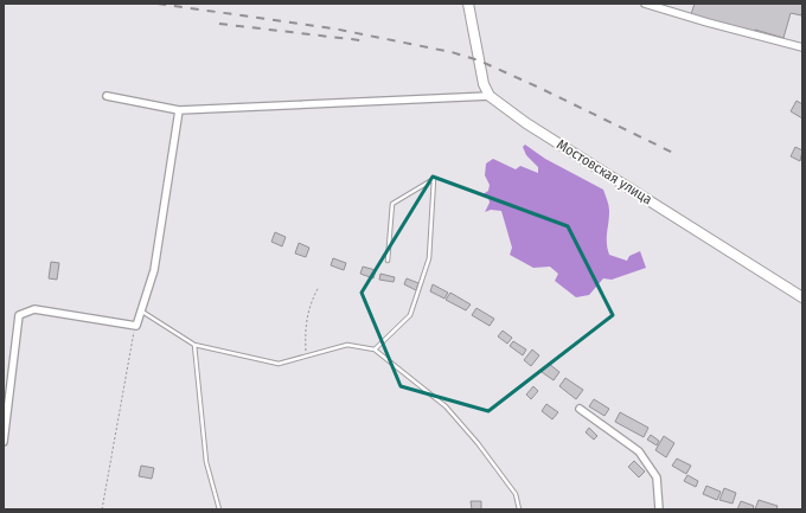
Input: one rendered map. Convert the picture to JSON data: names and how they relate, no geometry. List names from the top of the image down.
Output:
{
  "streets": {
    "street": ["Мостовская улица"]
  }
}
